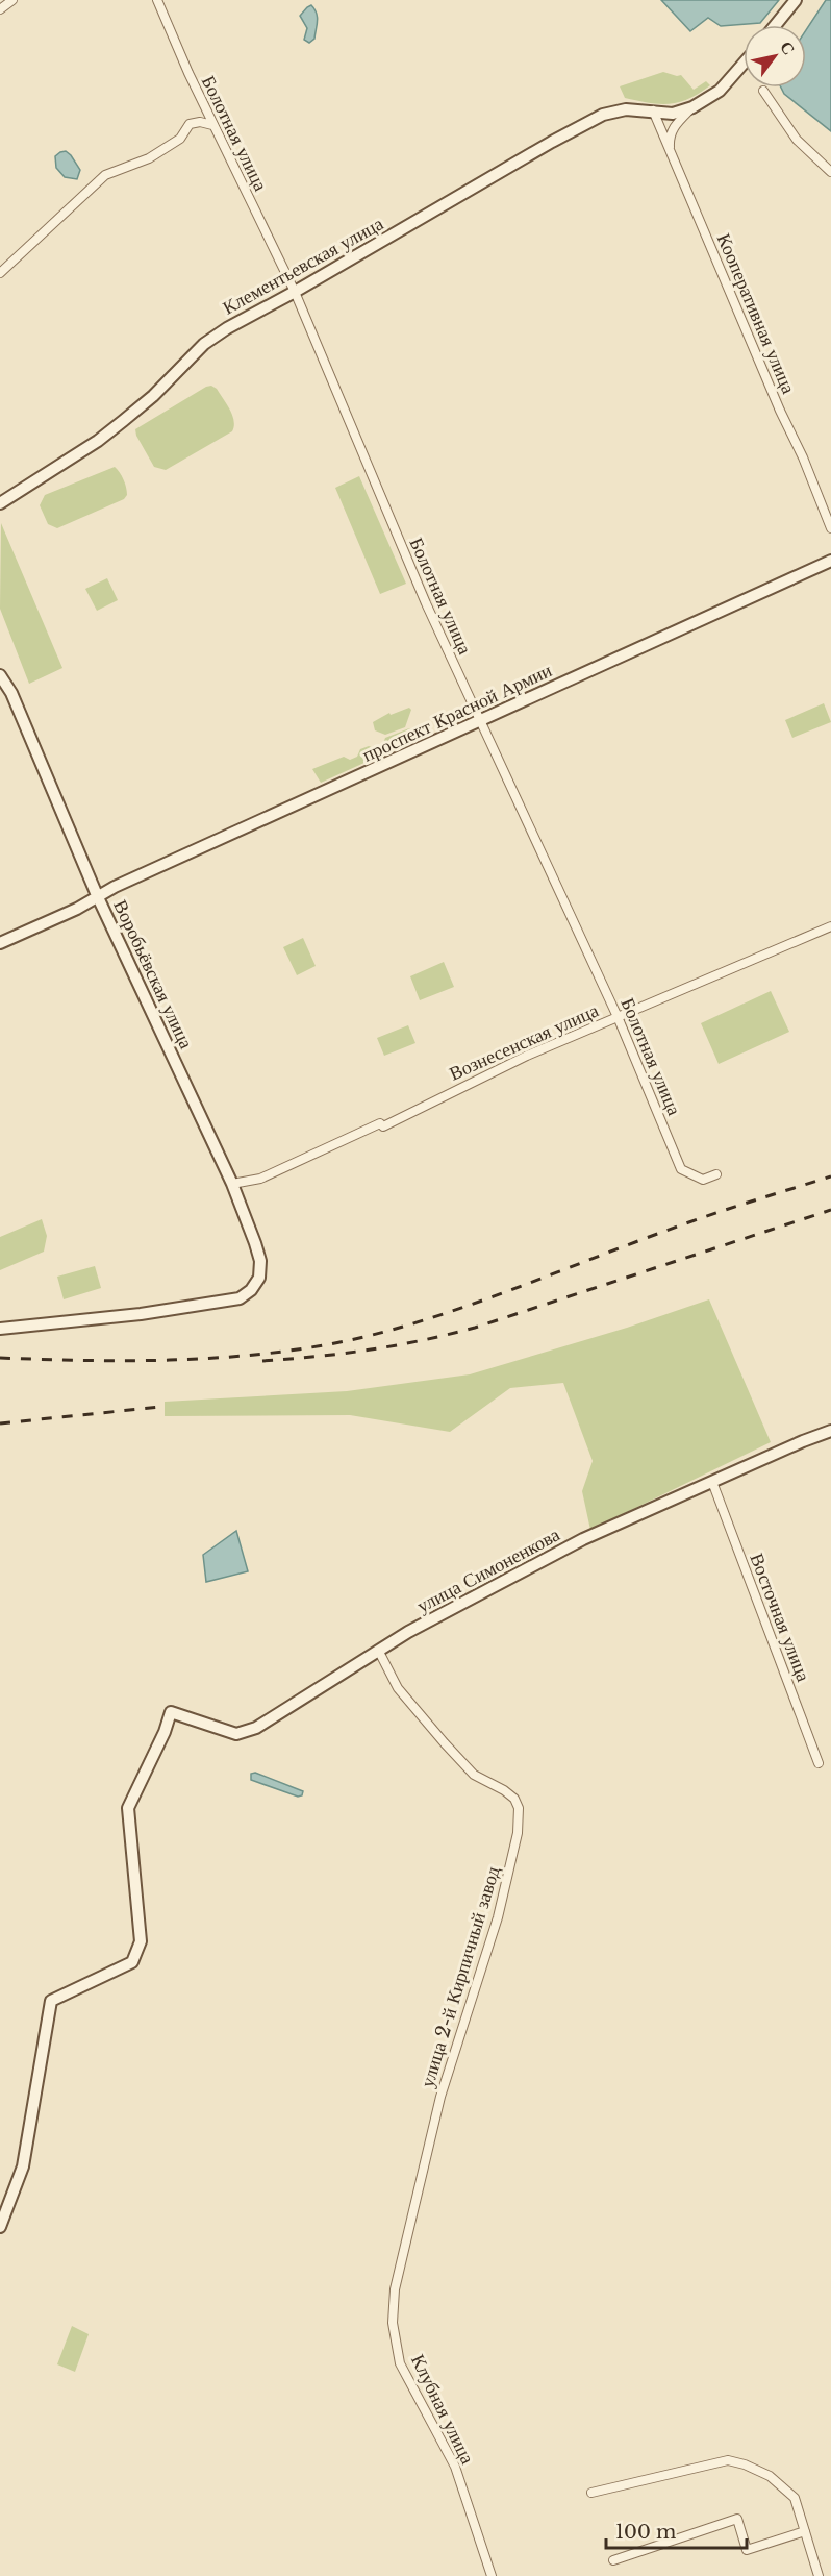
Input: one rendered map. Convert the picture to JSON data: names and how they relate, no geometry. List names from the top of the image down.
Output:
{
  "streets": {
    "street": [
      "Болотная улица",
      "Клементьевская улица",
      "Кооперативная улица",
      "проспект Красной Армии",
      "Воробьёвская улица",
      "Вознесенская улица",
      "улица Симоненкова",
      "Восточная улица",
      "улица 2-й Кирпичный завод",
      "Клубная улица"
    ]
  },
  "crossings": [
    ["Болотная улица", "Клементьевская улица"],
    ["Болотная улица", "проспект Красной Армии"],
    ["Болотная улица", "Вознесенская улица"],
    ["Клементьевская улица", "Кооперативная улица"],
    ["проспект Красной Армии", "Воробьёвская улица"],
    ["Воробьёвская улица", "Вознесенская улица"],
    ["улица Симоненкова", "Восточная улица"],
    ["улица Симоненкова", "улица 2-й Кирпичный завод"],
    ["улица 2-й Кирпичный завод", "Клубная улица"]
  ],
  "scale_bar": "100 m",
  "north": "top right"
}
